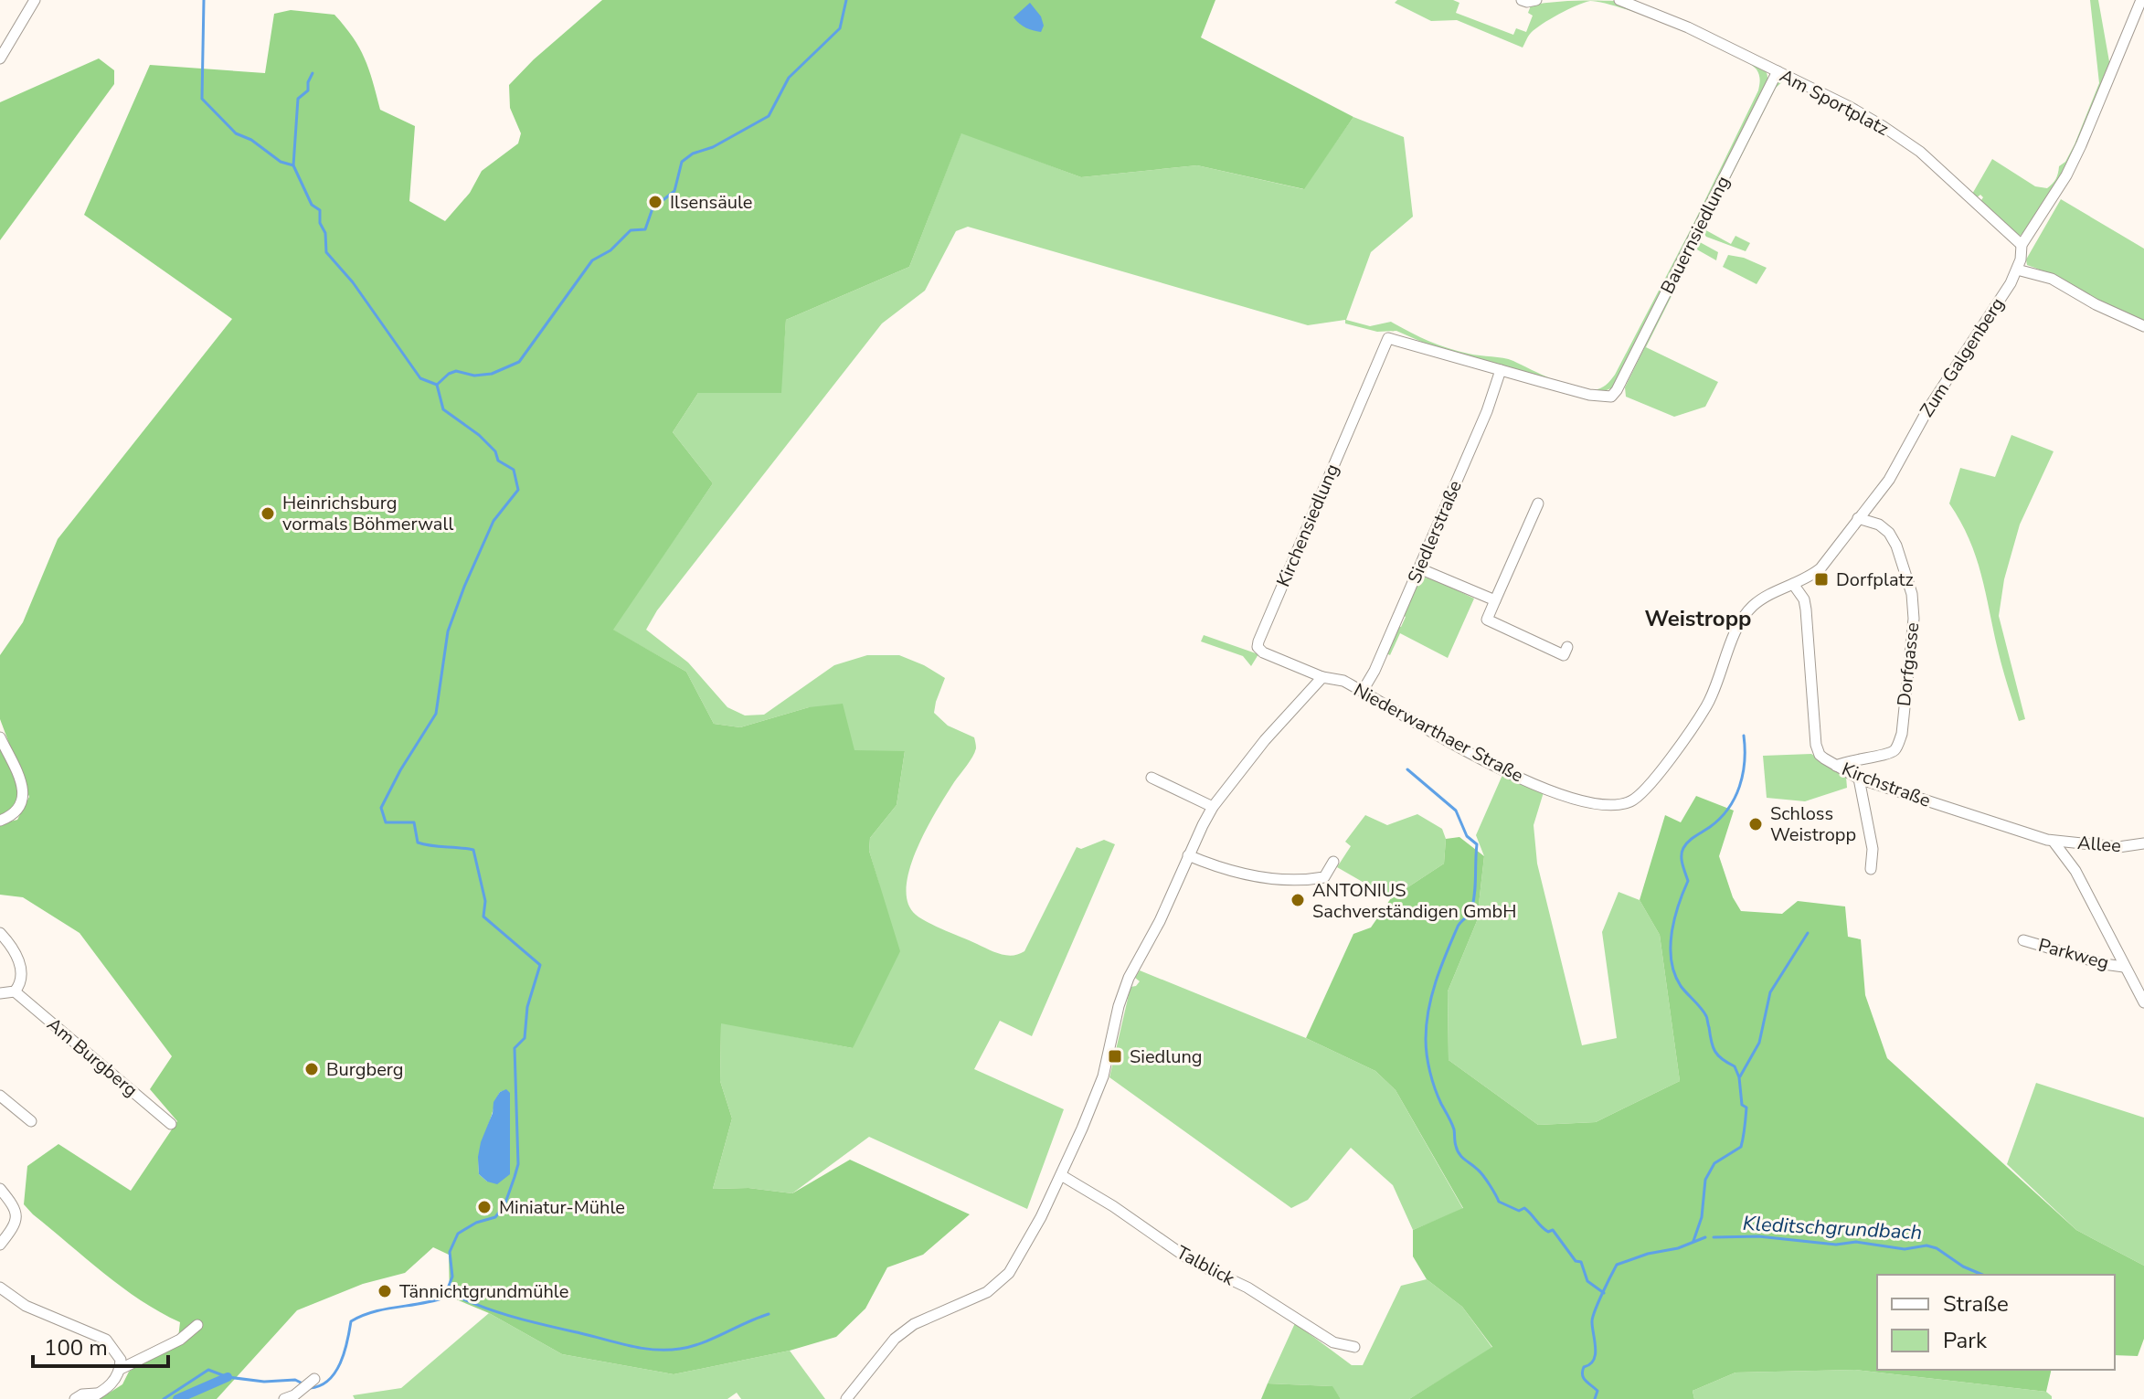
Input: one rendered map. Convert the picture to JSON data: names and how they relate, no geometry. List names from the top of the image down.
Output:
{
  "streets": {
    "street": [
      "Am Sportplatz",
      "Bauernsiedlung",
      "Zum Galgenberg",
      "Kirchensiedlung",
      "Siedlerstraße",
      "Dorfgasse",
      "Niederwarthaer Straße",
      "Kirchstraße",
      "Allee",
      "Parkweg",
      "Am Burgberg",
      "Talblick"
    ]
  },
  "crossings": [
    ["Am Sportplatz", "Bauernsiedlung"],
    ["Am Sportplatz", "Zum Galgenberg"],
    ["Bauernsiedlung", "Kirchensiedlung"],
    ["Bauernsiedlung", "Siedlerstraße"],
    ["Zum Galgenberg", "Dorfgasse"],
    ["Zum Galgenberg", "Niederwarthaer Straße"],
    ["Zum Galgenberg", "Kirchstraße"],
    ["Kirchensiedlung", "Siedlerstraße"],
    ["Kirchensiedlung", "Niederwarthaer Straße"],
    ["Siedlerstraße", "Niederwarthaer Straße"],
    ["Dorfgasse", "Kirchstraße"],
    ["Niederwarthaer Straße", "Kirchstraße"],
    ["Kirchstraße", "Allee"]
  ],
  "districts": ["Weistropp"],
  "water": ["Kleditschgrundbach"],
  "places": {
    "other": [
      "Ilsensäule",
      "Heinrichsburg vormals Böhmerwall",
      "Schloss Weistropp",
      "ANTONIUS Sachverständigen GmbH",
      "Burgberg",
      "Miniatur-Mühle",
      "Tännichtgrundmühle"
    ],
    "transit": ["Dorfplatz", "Siedlung"]
  },
  "legend": ["Straße", "Park"],
  "scale_bar": "100 m"
}
